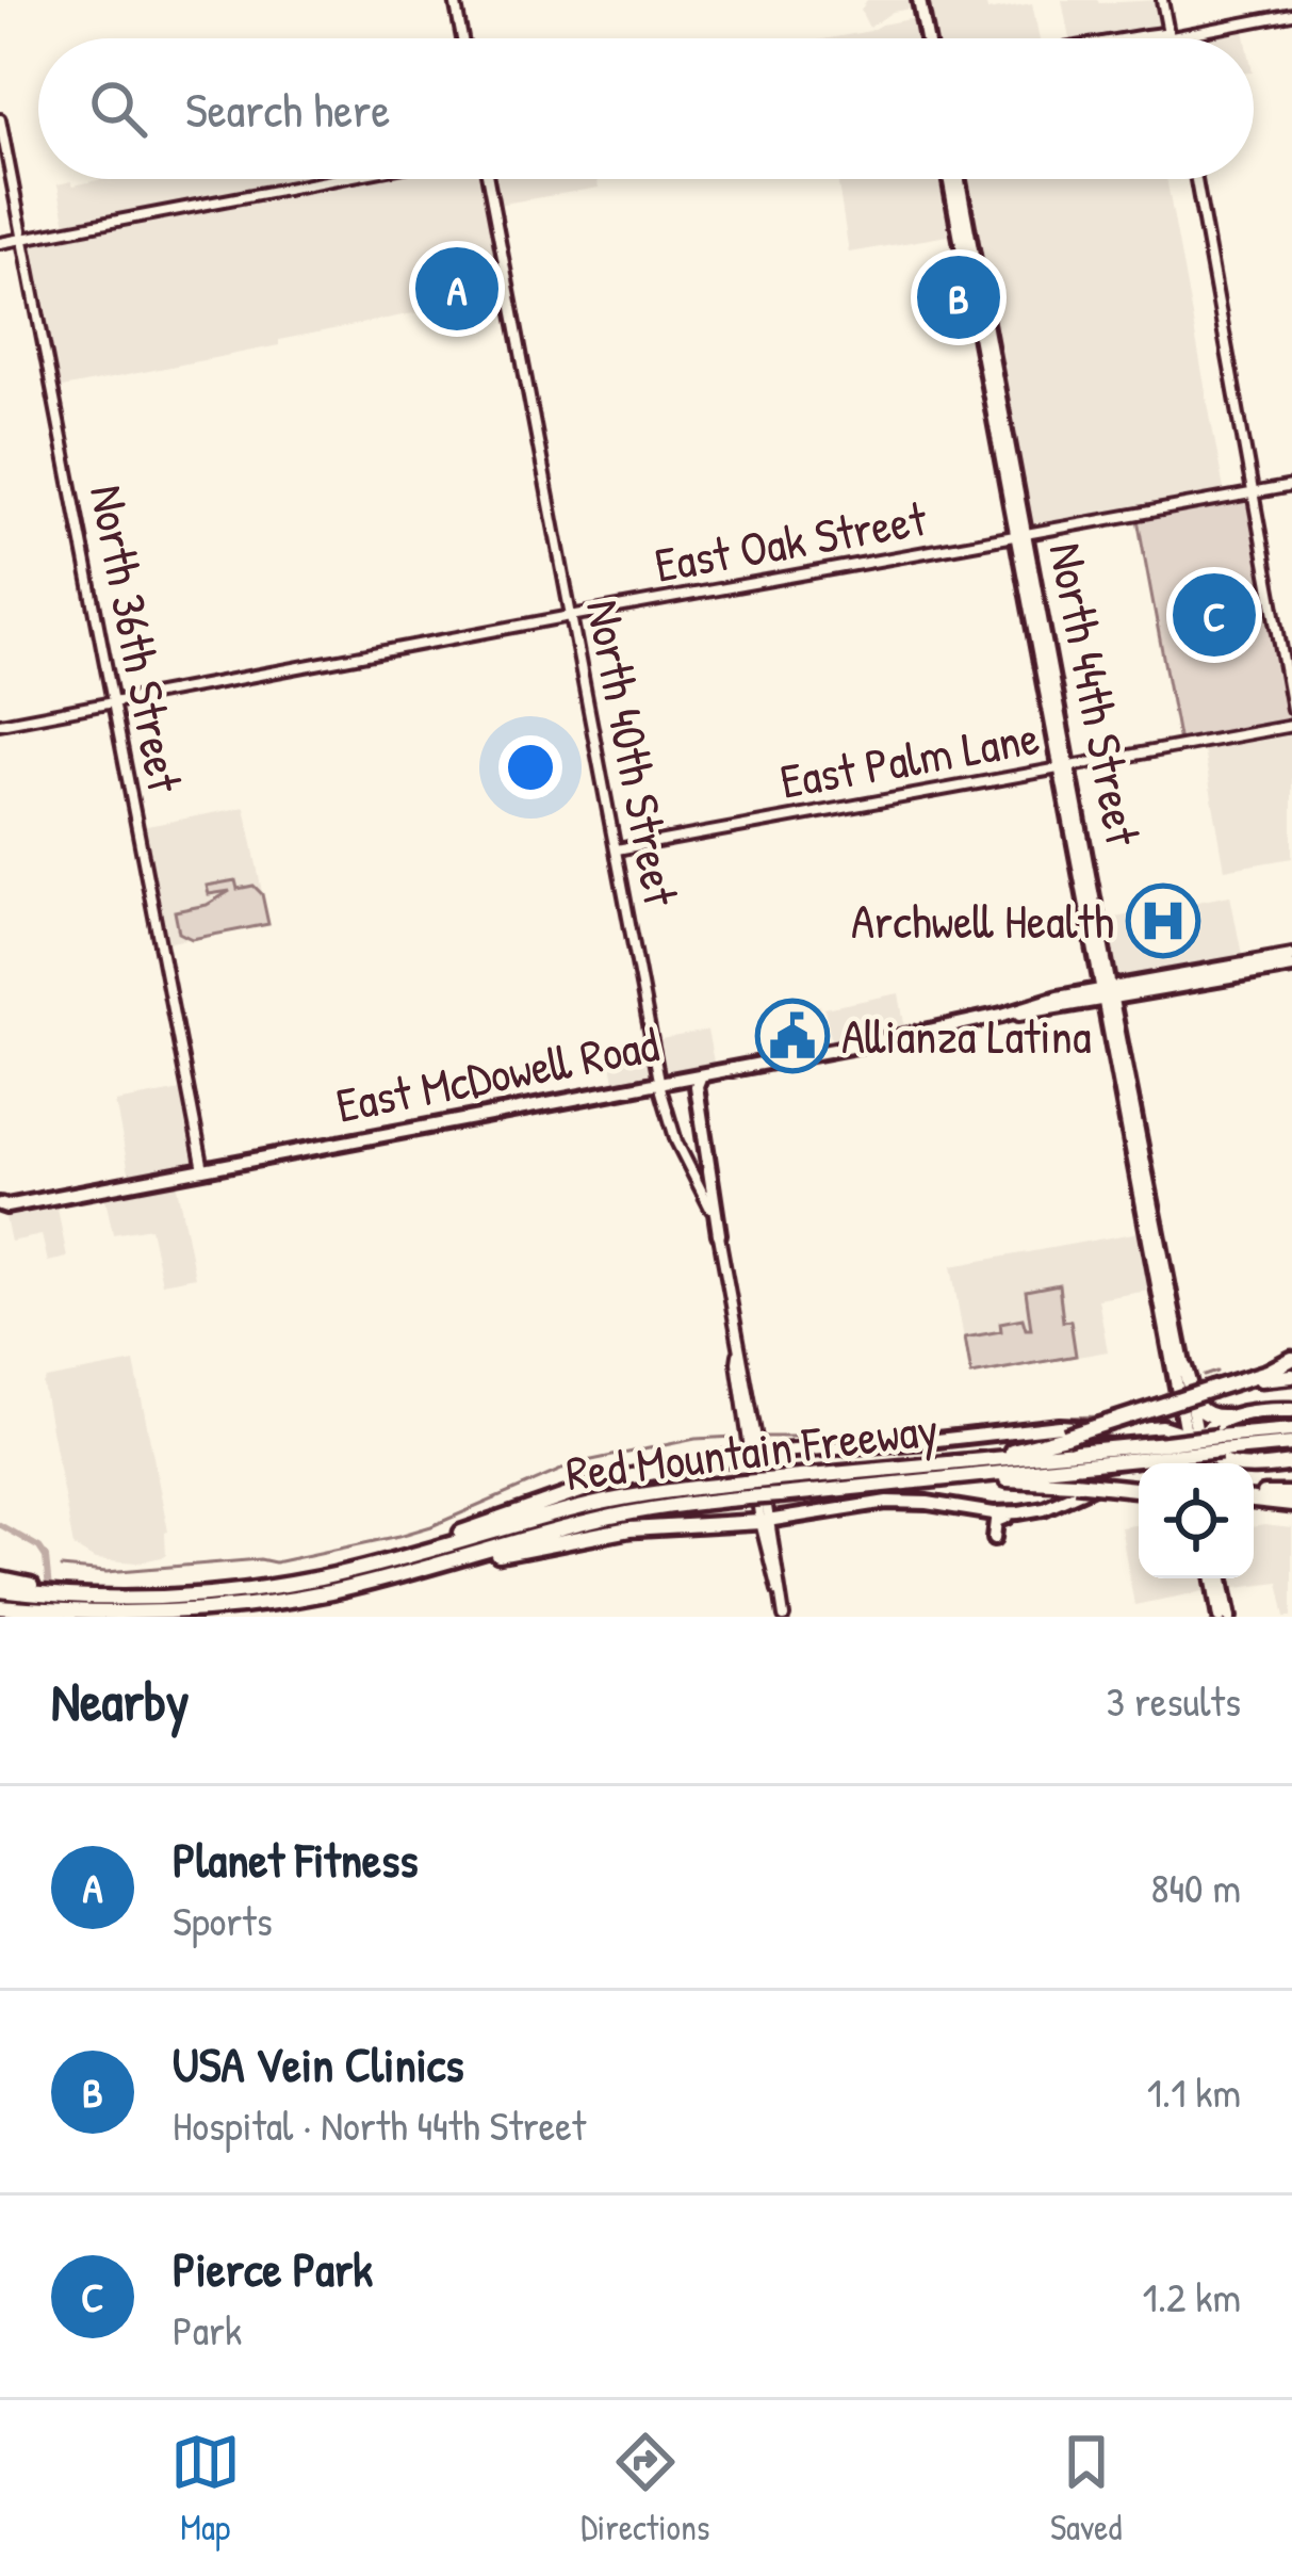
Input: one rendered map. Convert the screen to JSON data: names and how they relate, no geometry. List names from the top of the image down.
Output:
{
  "streets": {
    "highway": ["Red Mountain Freeway"],
    "main road": [
      "East Oak Street",
      "North 36th Street",
      "North 44th Street",
      "North 40th Street",
      "East Palm Lane",
      "East McDowell Road"
    ]
  },
  "crossings": [
    ["East Oak Street", "North 36th Street"],
    ["East Oak Street", "North 44th Street"],
    ["East Oak Street", "North 40th Street"],
    ["North 36th Street", "East McDowell Road"],
    ["North 44th Street", "East Palm Lane"],
    ["North 44th Street", "East McDowell Road"],
    ["North 44th Street", "Red Mountain Freeway"],
    ["North 40th Street", "East Palm Lane"],
    ["North 40th Street", "East McDowell Road"],
    ["North 40th Street", "Red Mountain Freeway"]
  ],
  "places": {
    "hospital": ["Archwell Health"],
    "public building": ["Allianza Latina"]
  },
  "page": {
    "search": "Search here",
    "pins": ["A", "B", "C"],
    "heading": ["Nearby", "3 results"],
    "list": [
      {
        "mark": "A",
        "name": "Planet Fitness",
        "note": "Sports",
        "value": "840 m"
      },
      {
        "mark": "B",
        "name": "USA Vein Clinics",
        "note": "Hospital · North 44th Street",
        "value": "1.1 km"
      },
      {
        "mark": "C",
        "name": "Pierce Park",
        "note": "Park",
        "value": "1.2 km"
      }
    ],
    "nav": ["Map", "Directions", "Saved"]
  }
}
